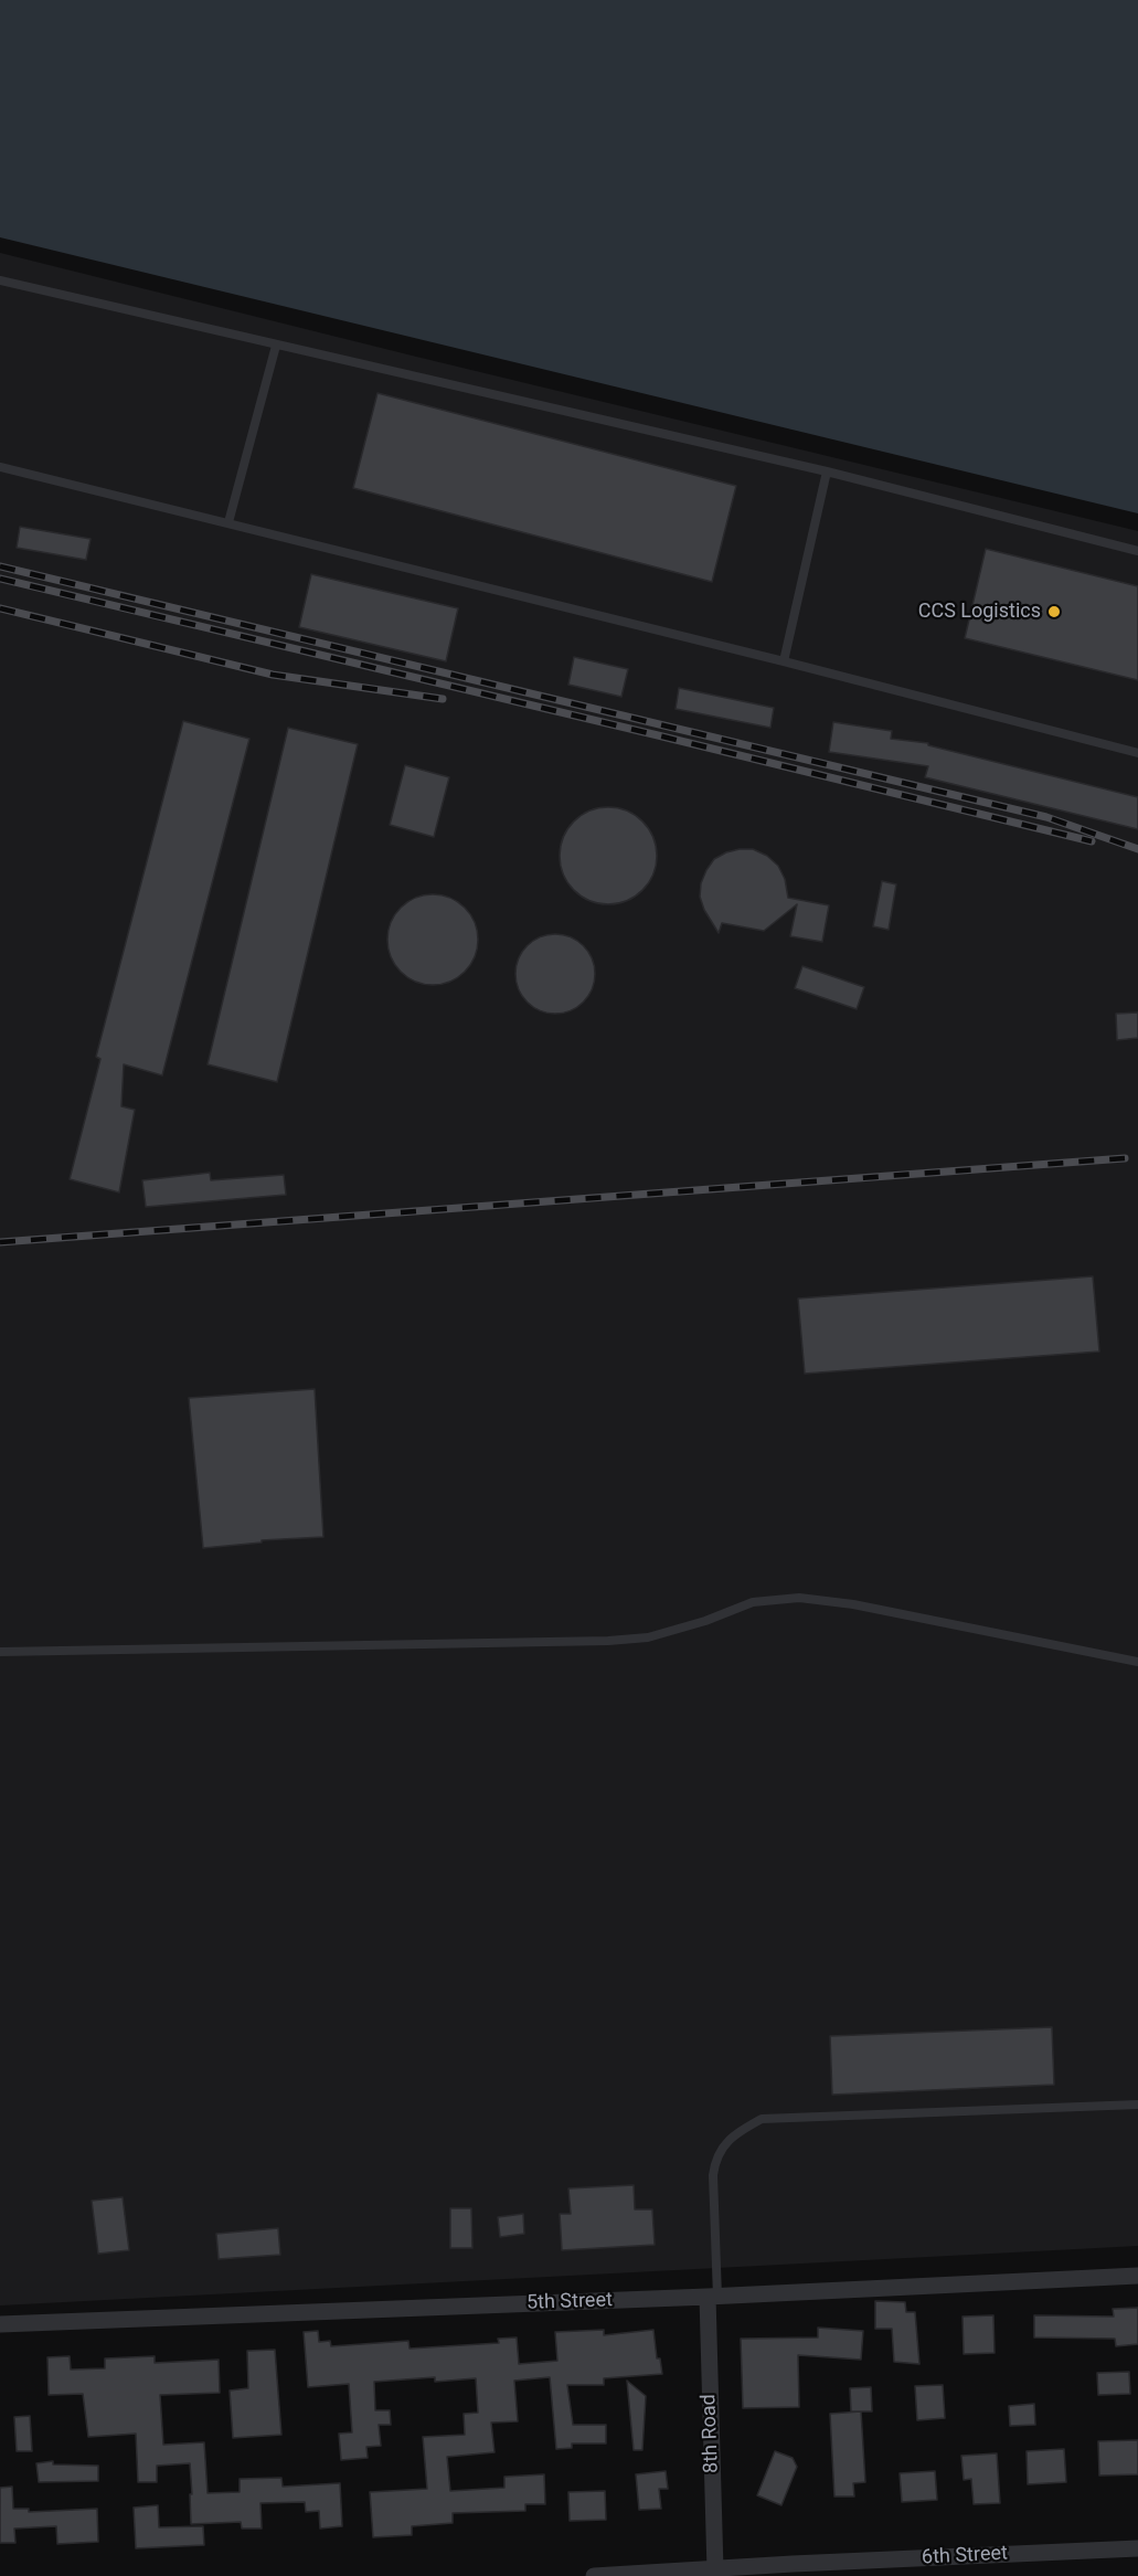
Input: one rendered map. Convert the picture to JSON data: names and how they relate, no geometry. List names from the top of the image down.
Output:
{
  "streets": {
    "street": ["5th Street", "8th Road", "6th Street"]
  },
  "crossings": [
    ["5th Street", "8th Road"],
    ["8th Road", "6th Street"]
  ],
  "places": ["CCS Logistics"]
}
